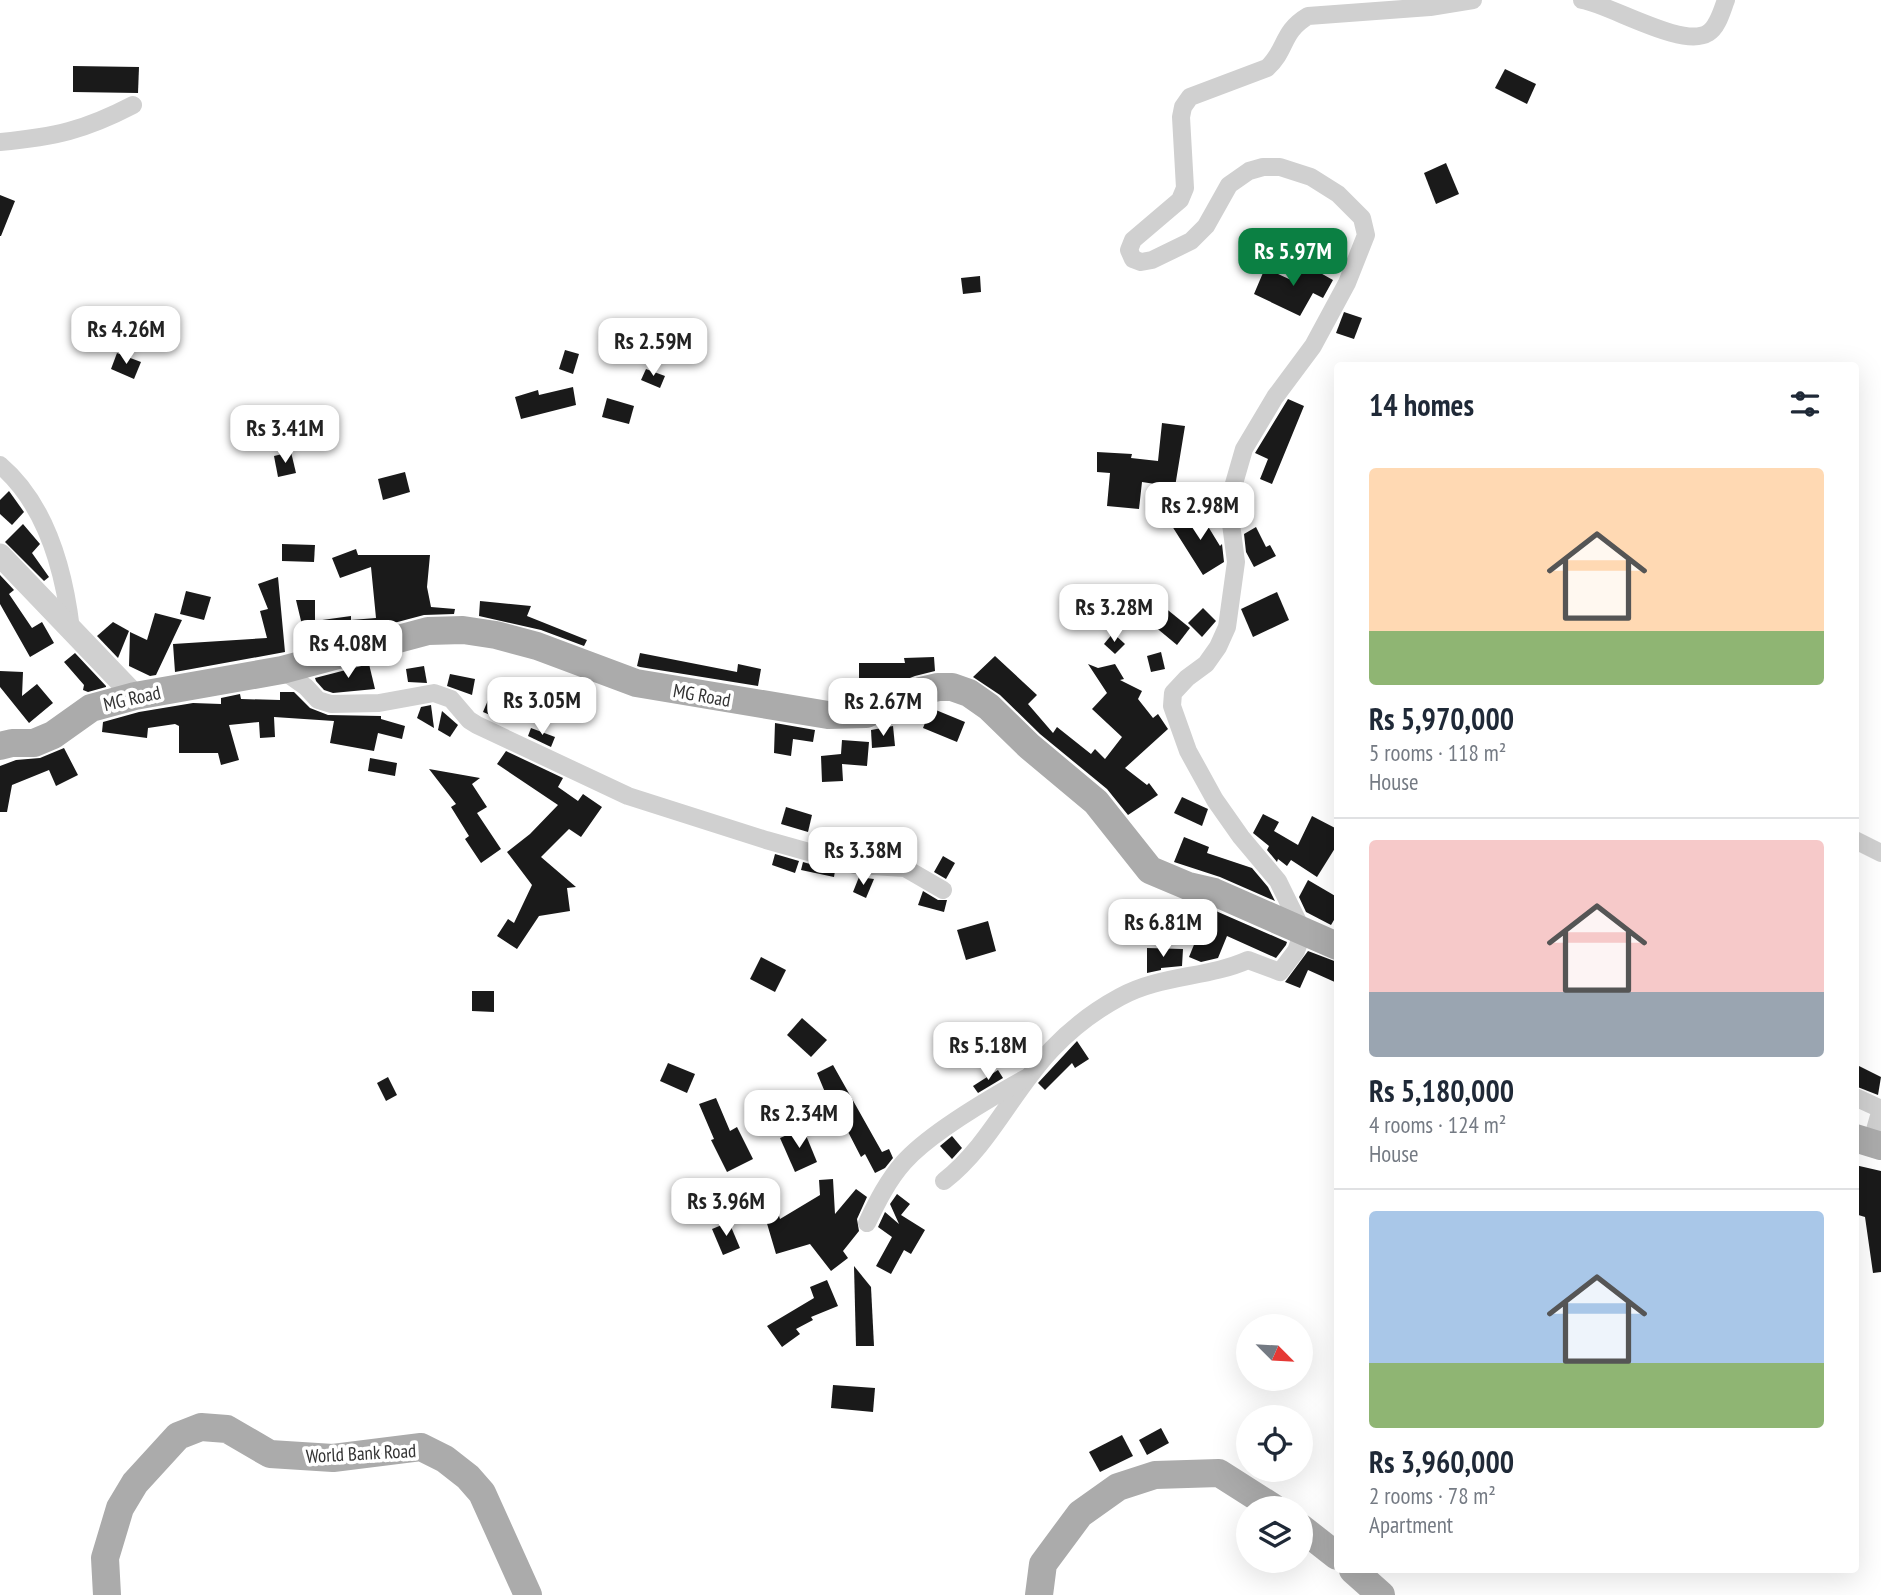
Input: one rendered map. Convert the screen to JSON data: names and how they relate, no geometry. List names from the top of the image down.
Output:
{
  "streets": {
    "main road": ["MG Road", "World Bank Road"]
  },
  "north": "bottom right",
  "page": {
    "price": [
      "Rs 5.97M",
      "Rs 4.26M",
      "Rs 2.59M",
      "Rs 3.41M",
      "Rs 2.98M",
      "Rs 3.28M",
      "Rs 4.08M",
      "Rs 3.05M",
      "Rs 2.67M",
      "Rs 3.38M",
      "Rs 6.81M",
      "Rs 5.18M",
      "Rs 2.34M",
      "Rs 3.96M"
    ],
    "heading": "14 homes",
    "list": [
      {
        "name": "Rs 5,970,000",
        "note": "5 rooms · 118 m² · House"
      },
      {
        "name": "Rs 5,180,000",
        "note": "4 rooms · 124 m² · House"
      },
      {
        "name": "Rs 3,960,000",
        "note": "2 rooms · 78 m² · Apartment"
      }
    ]
  }
}
